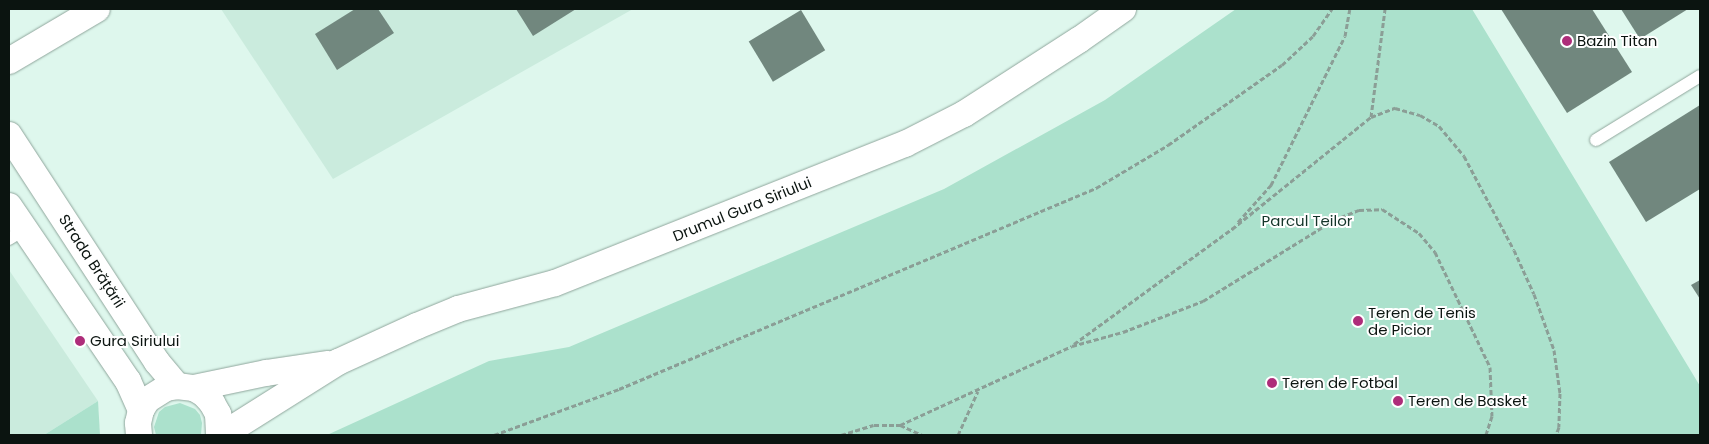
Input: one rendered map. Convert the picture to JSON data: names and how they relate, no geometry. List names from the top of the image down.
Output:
{
  "streets": {
    "street": ["Drumul Gura Siriului", "Strada Brățării"]
  },
  "crossings": [
    ["Drumul Gura Siriului", "Strada Brățării"]
  ],
  "parks": ["Parcul Teilor"],
  "places": [
    "Bazin Titan",
    "Teren de Tenis de Picior",
    "Gura Siriului",
    "Teren de Fotbal",
    "Teren de Basket"
  ]
}
